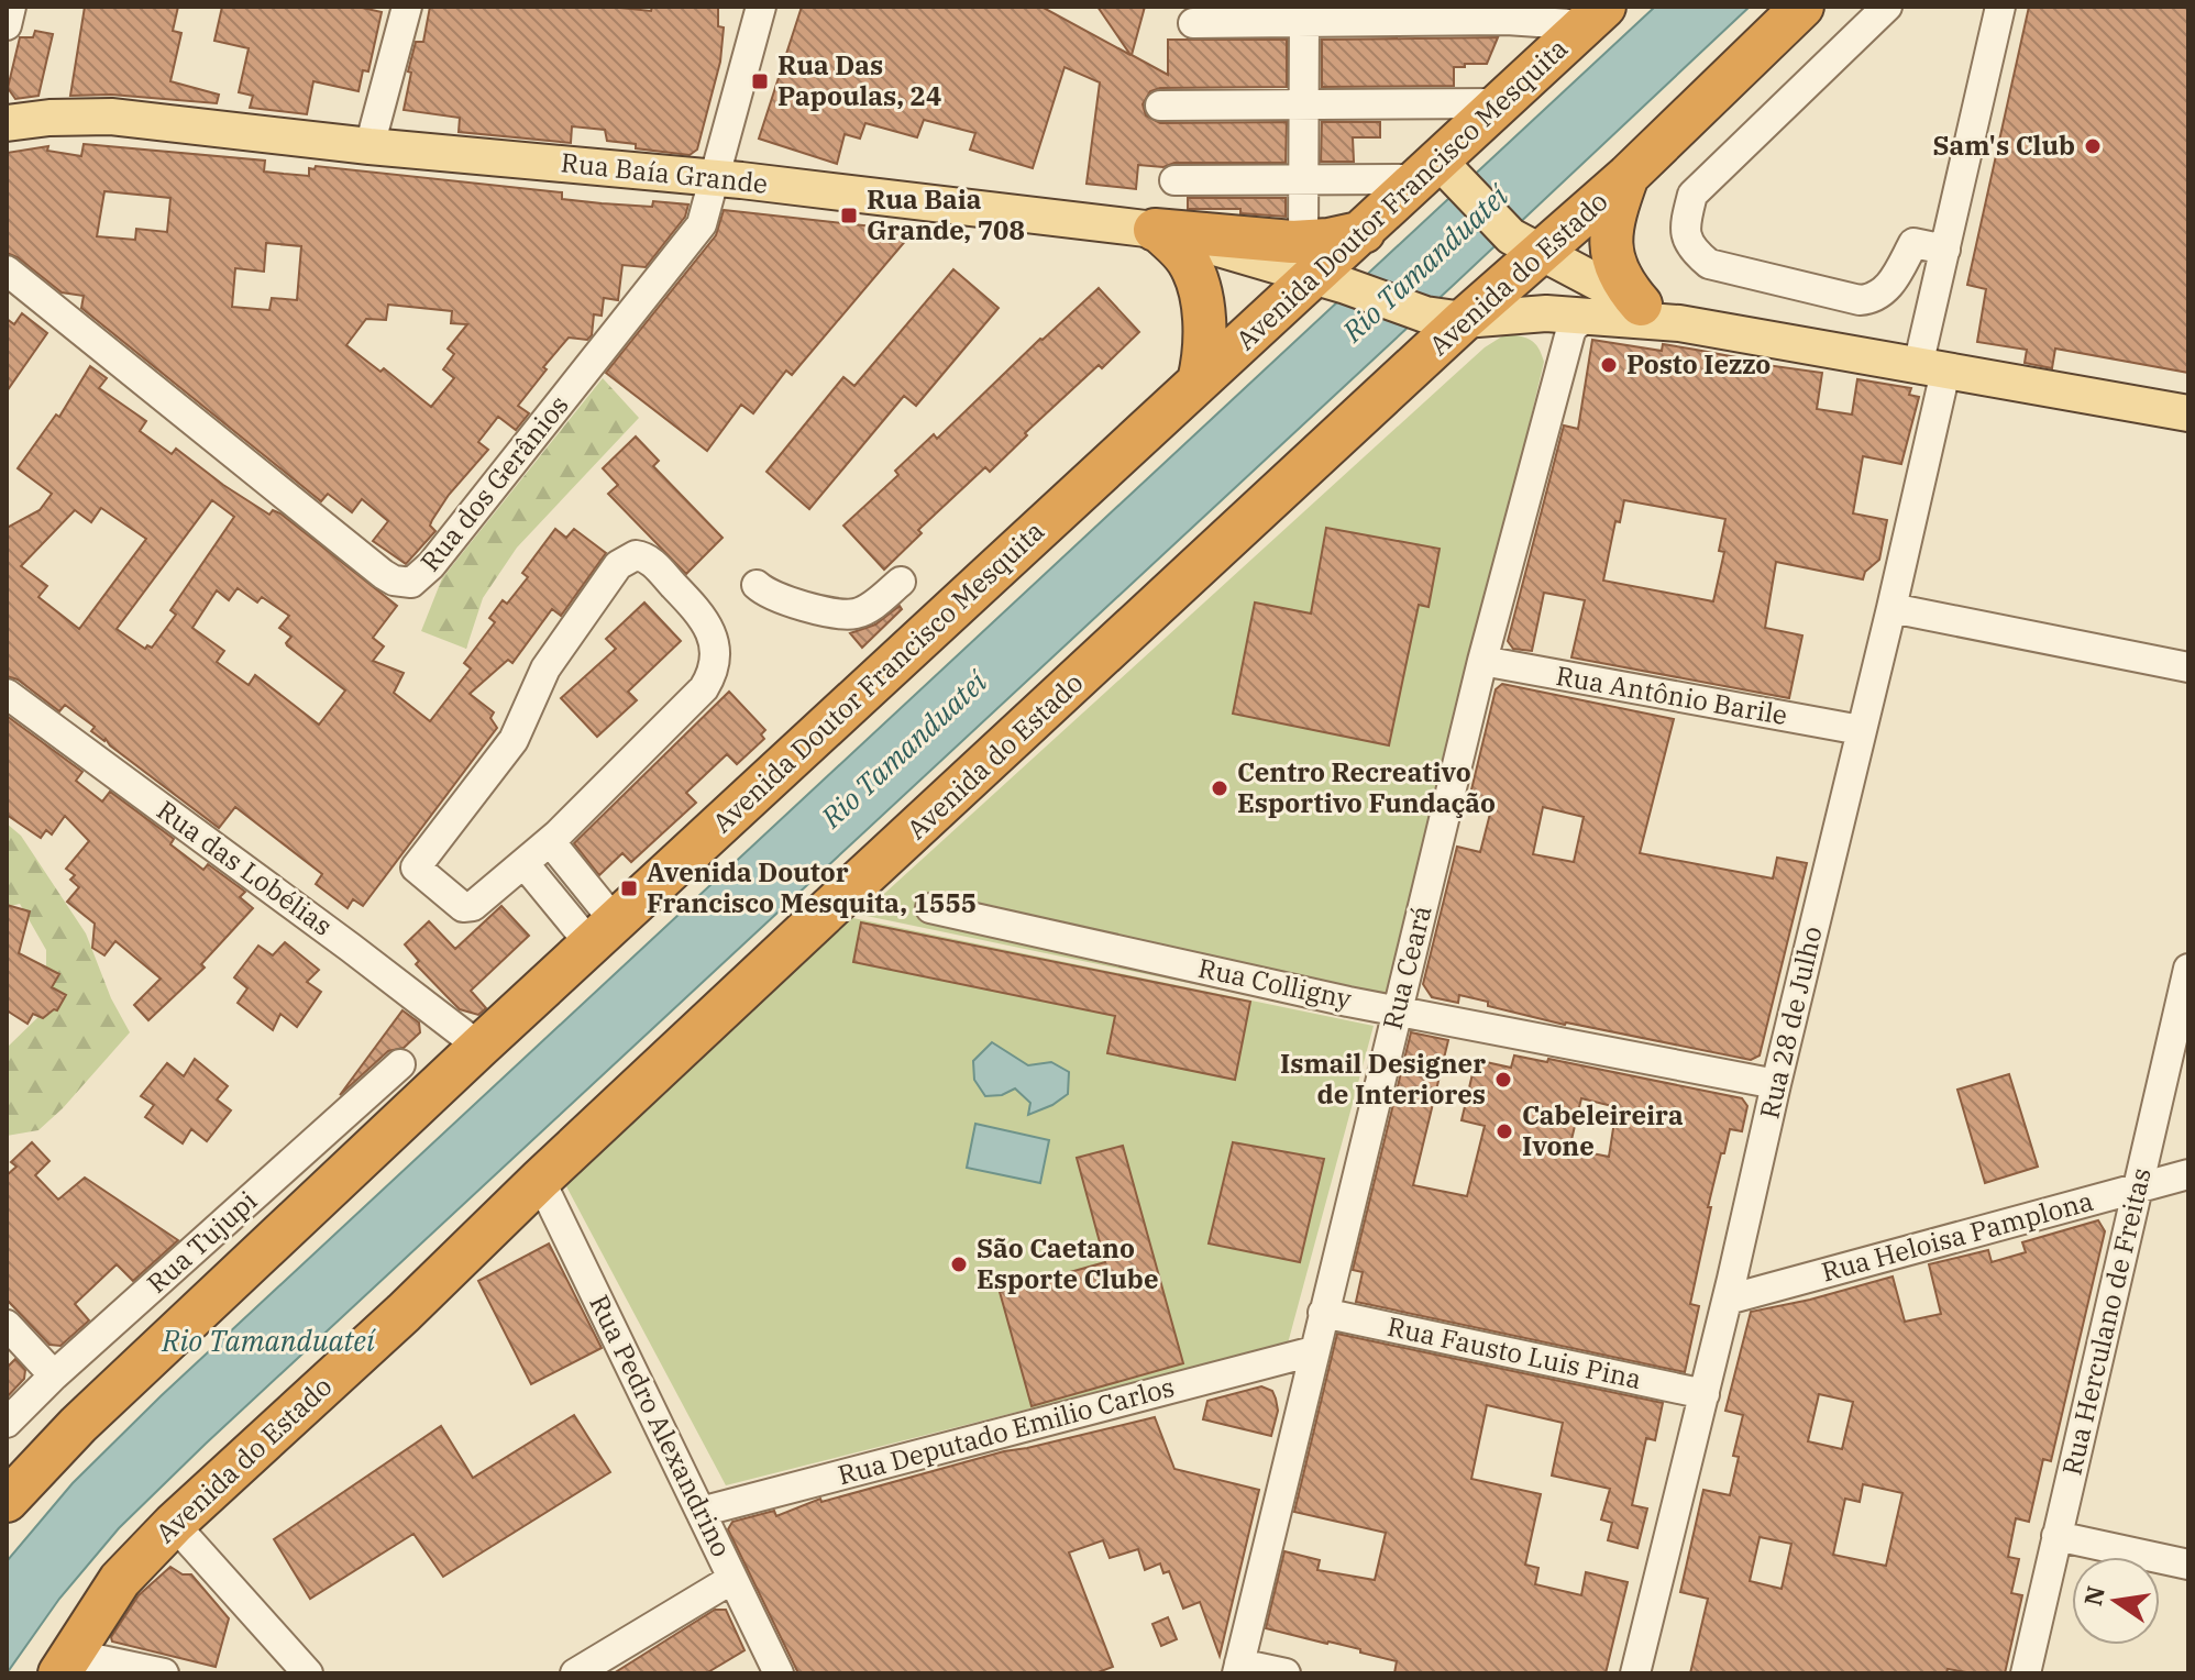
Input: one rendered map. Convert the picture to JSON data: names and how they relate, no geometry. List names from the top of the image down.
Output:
{
  "streets": {
    "highway": ["Avenida Doutor Francisco Mesquita", "Avenida do Estado"],
    "main road": ["Rua Baía Grande"],
    "street": [
      "Rua dos Gerânios",
      "Rua Antônio Barile",
      "Rua das Lobélias",
      "Rua Ceará",
      "Rua Colligny",
      "Rua 28 de Julho",
      "Rua Heloisa Pamplona",
      "Rua Tujupi",
      "Rua Herculano de Freitas",
      "Rua Fausto Luis Pina",
      "Rua Pedro Alexandrino",
      "Rua Deputado Emilio Carlos"
    ]
  },
  "crossings": [
    ["Rua Baía Grande", "Rua dos Gerânios"],
    ["Avenida Doutor Francisco Mesquita", "Rua das Lobélias"],
    ["Avenida do Estado", "Rua Pedro Alexandrino"],
    ["Rua Antônio Barile", "Rua Ceará"],
    ["Rua Antônio Barile", "Rua 28 de Julho"],
    ["Rua Ceará", "Rua Colligny"],
    ["Rua Ceará", "Rua Fausto Luis Pina"],
    ["Rua Ceará", "Rua Deputado Emilio Carlos"],
    ["Rua Colligny", "Rua 28 de Julho"],
    ["Rua 28 de Julho", "Rua Heloisa Pamplona"],
    ["Rua 28 de Julho", "Rua Fausto Luis Pina"],
    ["Rua Heloisa Pamplona", "Rua Herculano de Freitas"],
    ["Rua Pedro Alexandrino", "Rua Deputado Emilio Carlos"]
  ],
  "water": ["Rio Tamanduateí"],
  "places": {
    "transit": ["Rua Das Papoulas, 24", "Rua Baia Grande, 708", "Avenida Doutor Francisco Mesquita, 1555"],
    "other": [
      "Sam's Club",
      "Posto Iezzo",
      "Centro Recreativo Esportivo Fundação",
      "Ismail Designer de Interiores",
      "Cabeleireira Ivone",
      "São Caetano Esporte Clube"
    ]
  },
  "north": "left"
}
